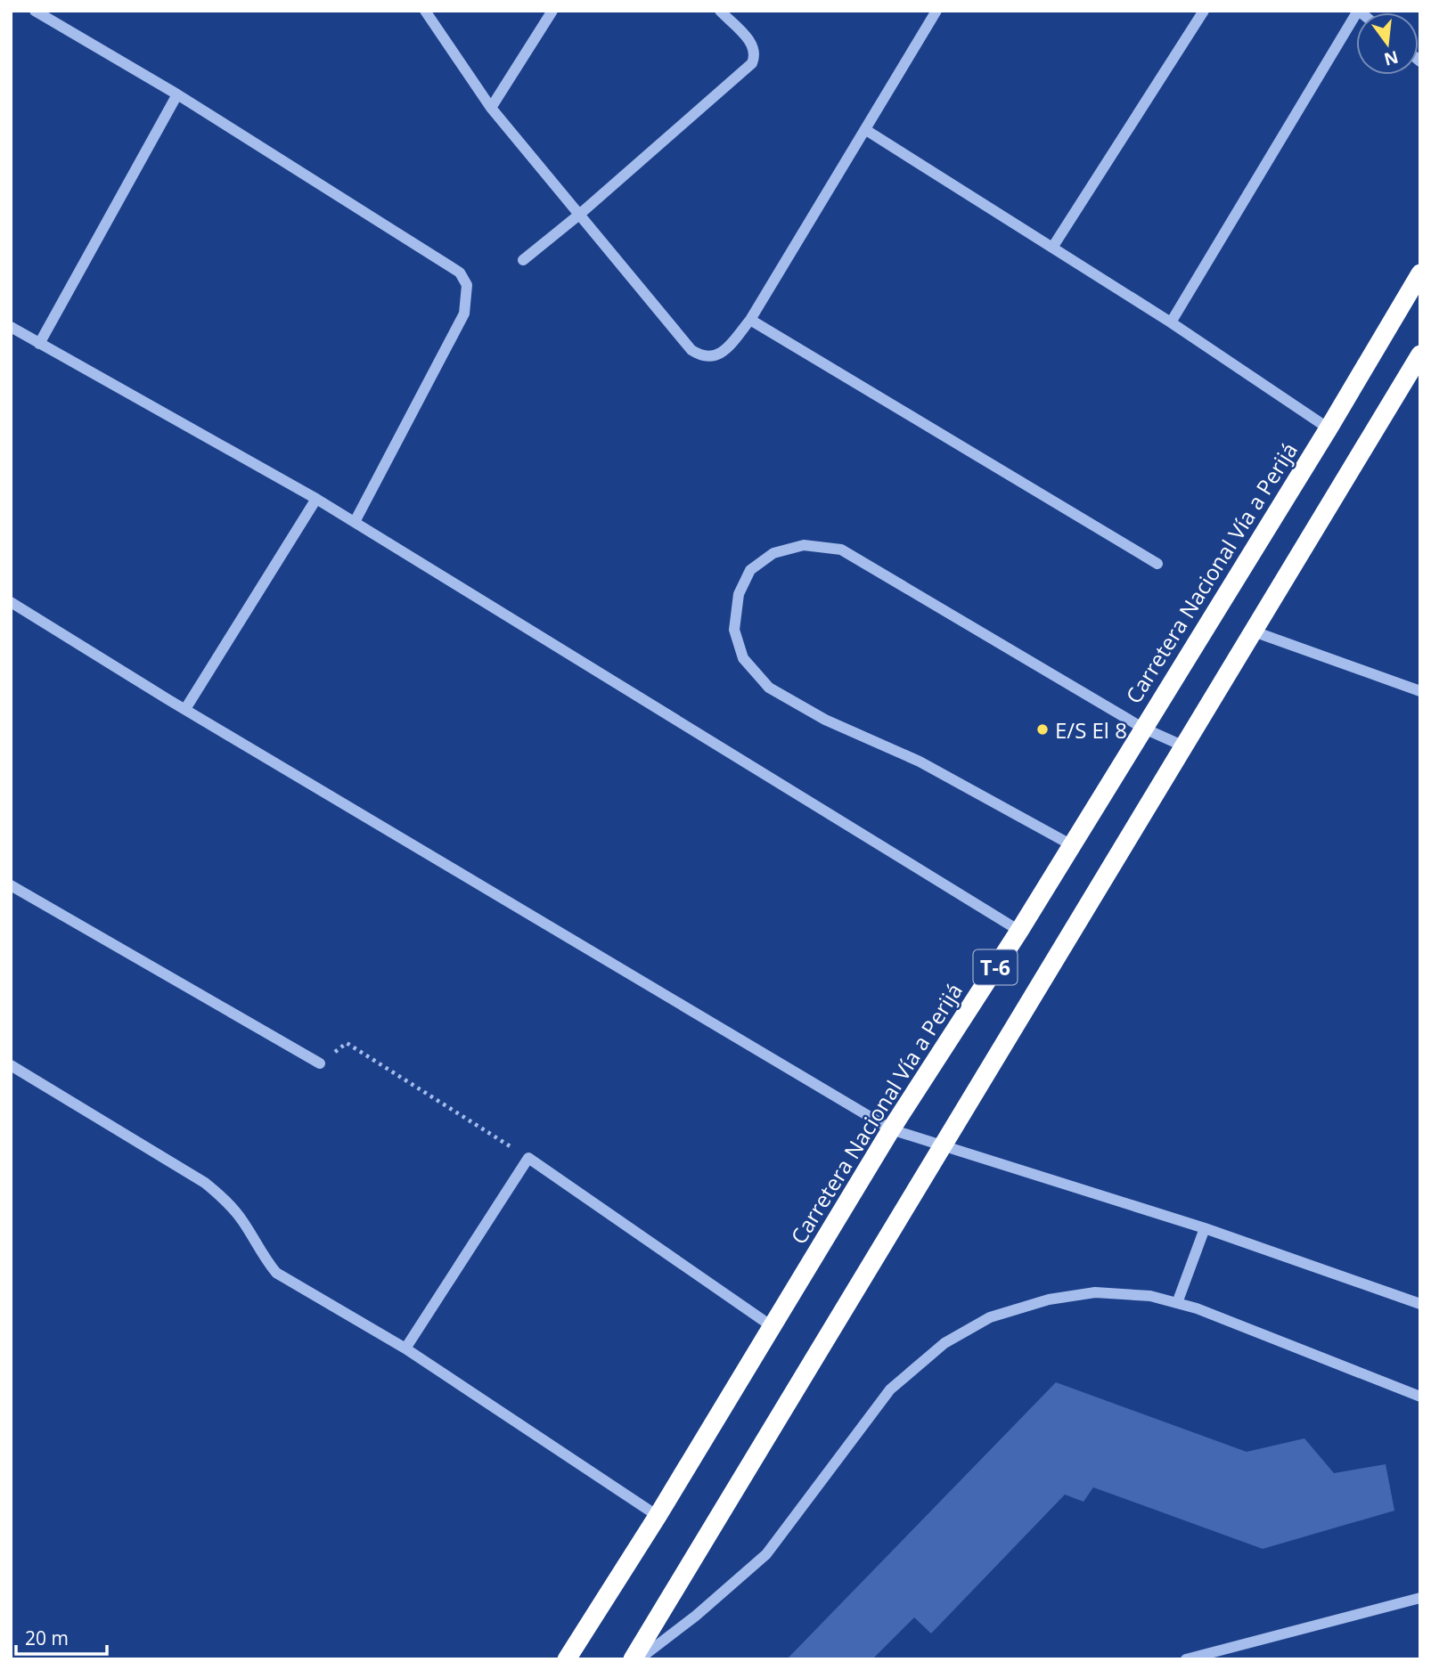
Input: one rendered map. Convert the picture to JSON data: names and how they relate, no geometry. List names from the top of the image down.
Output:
{
  "streets": {
    "highway": ["Carretera Nacional Vía a Perijá", "T-6"]
  },
  "places": ["E/S El 8"],
  "scale_bar": "20 m",
  "north": "bottom"
}
